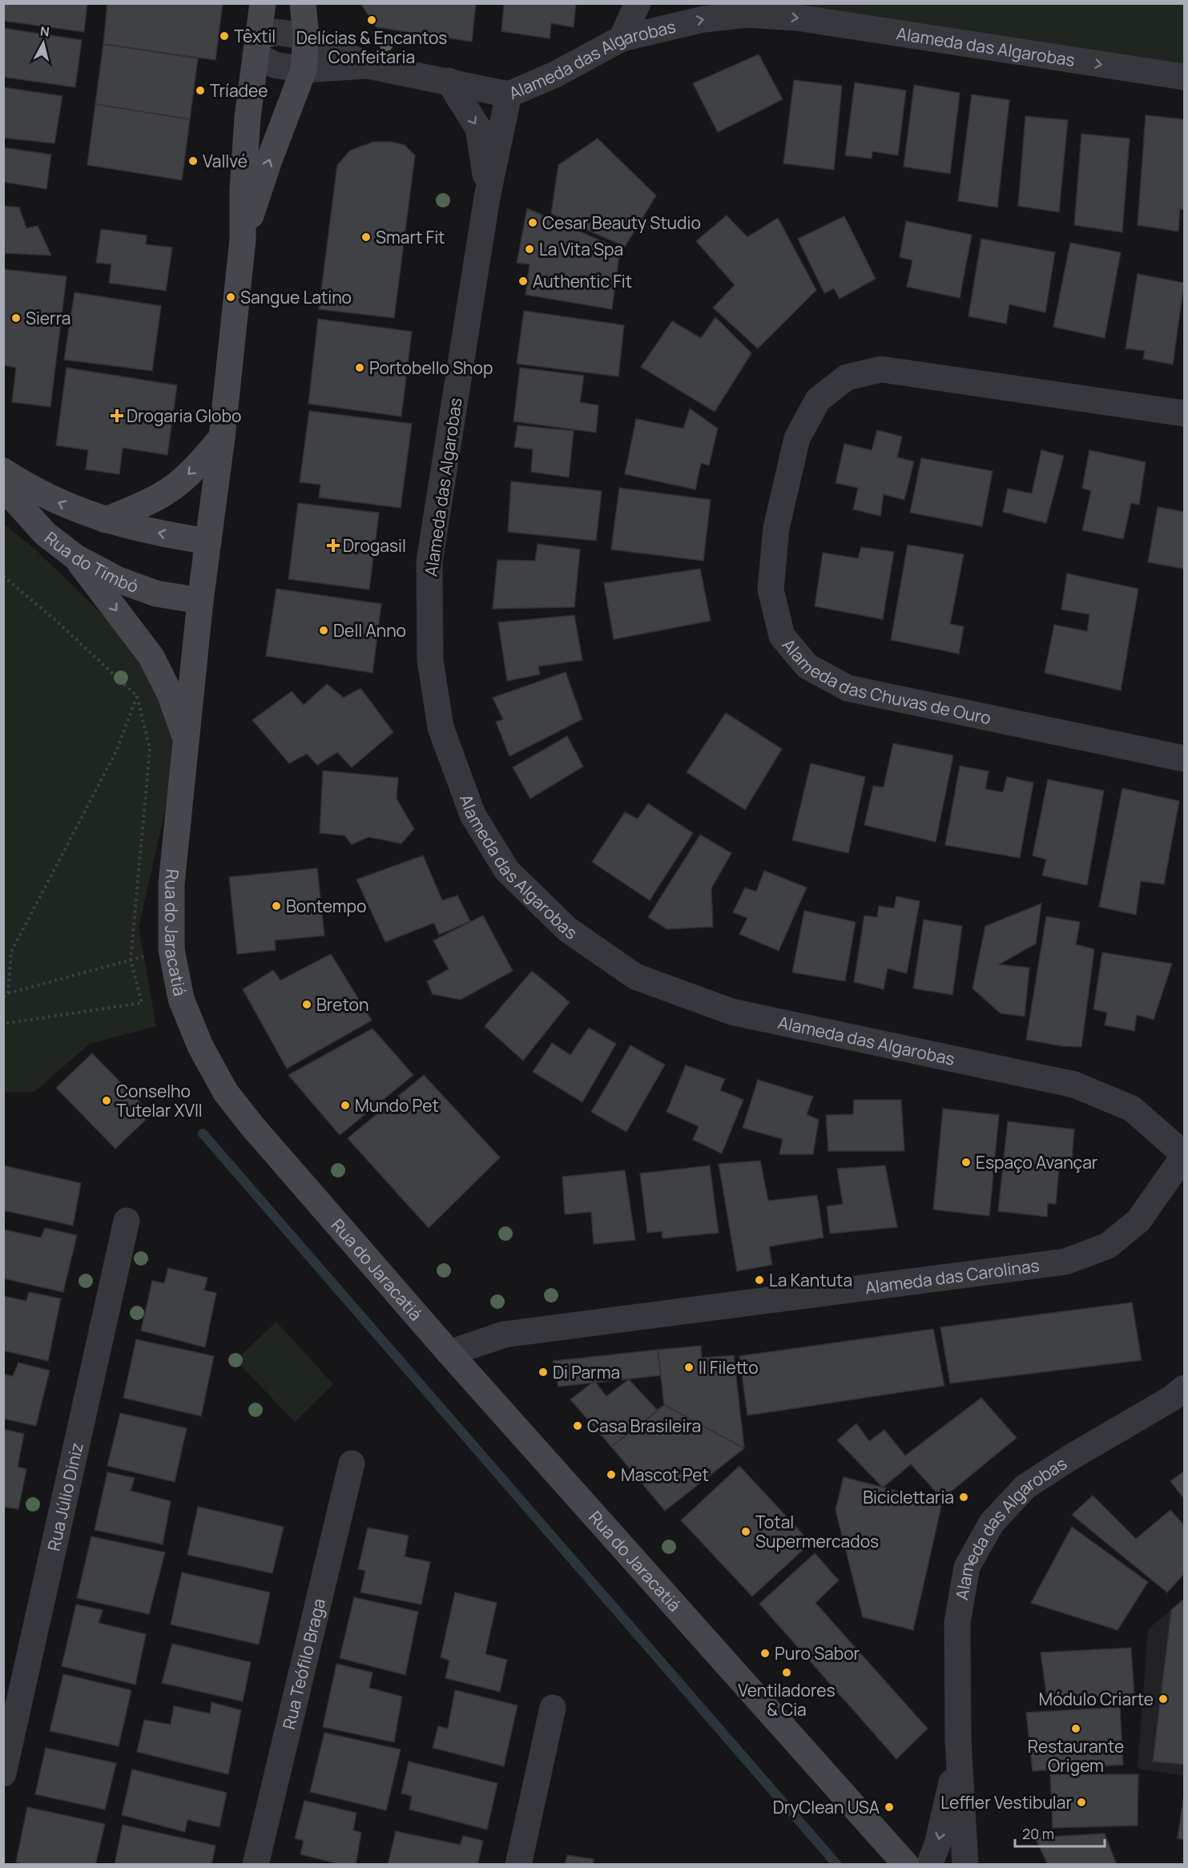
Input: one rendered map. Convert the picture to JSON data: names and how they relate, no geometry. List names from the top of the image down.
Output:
{
  "streets": {
    "main road": ["Rua do Timbó", "Rua do Jaracatiá"],
    "street": [
      "Alameda das Algarobas",
      "Alameda das Chuvas de Ouro",
      "Alameda das Carolinas",
      "Rua Júlio Diniz",
      "Rua Teófilo Braga"
    ]
  },
  "crossings": [
    ["Alameda das Algarobas", "Alameda das Carolinas"],
    ["Rua do Timbó", "Rua do Jaracatiá"],
    ["Rua do Jaracatiá", "Alameda das Carolinas"]
  ],
  "places": {
    "other": [
      "Delícias & Encantos Confeitaria",
      "Têxtil",
      "Tríadee",
      "Vallvé",
      "Cesar Beauty Studio",
      "Smart Fit",
      "La Vita Spa",
      "Authentic Fit",
      "Sangue Latino",
      "Sierra",
      "Portobello Shop",
      "Dell Anno",
      "Bontempo",
      "Breton",
      "Conselho Tutelar XVII",
      "Mundo Pet",
      "Espaço Avançar",
      "La Kantuta",
      "Il Filetto",
      "Di Parma",
      "Casa Brasileira",
      "Mascot Pet",
      "Biciclettaria",
      "Total Supermercados",
      "Puro Sabor",
      "Ventiladores & Cia",
      "Módulo Criarte",
      "Restaurante Origem",
      "Leffler Vestibular",
      "DryClean USA"
    ],
    "health": ["Drogaria Globo", "Drogasil"]
  },
  "scale_bar": "20 m",
  "north": "top"
}
